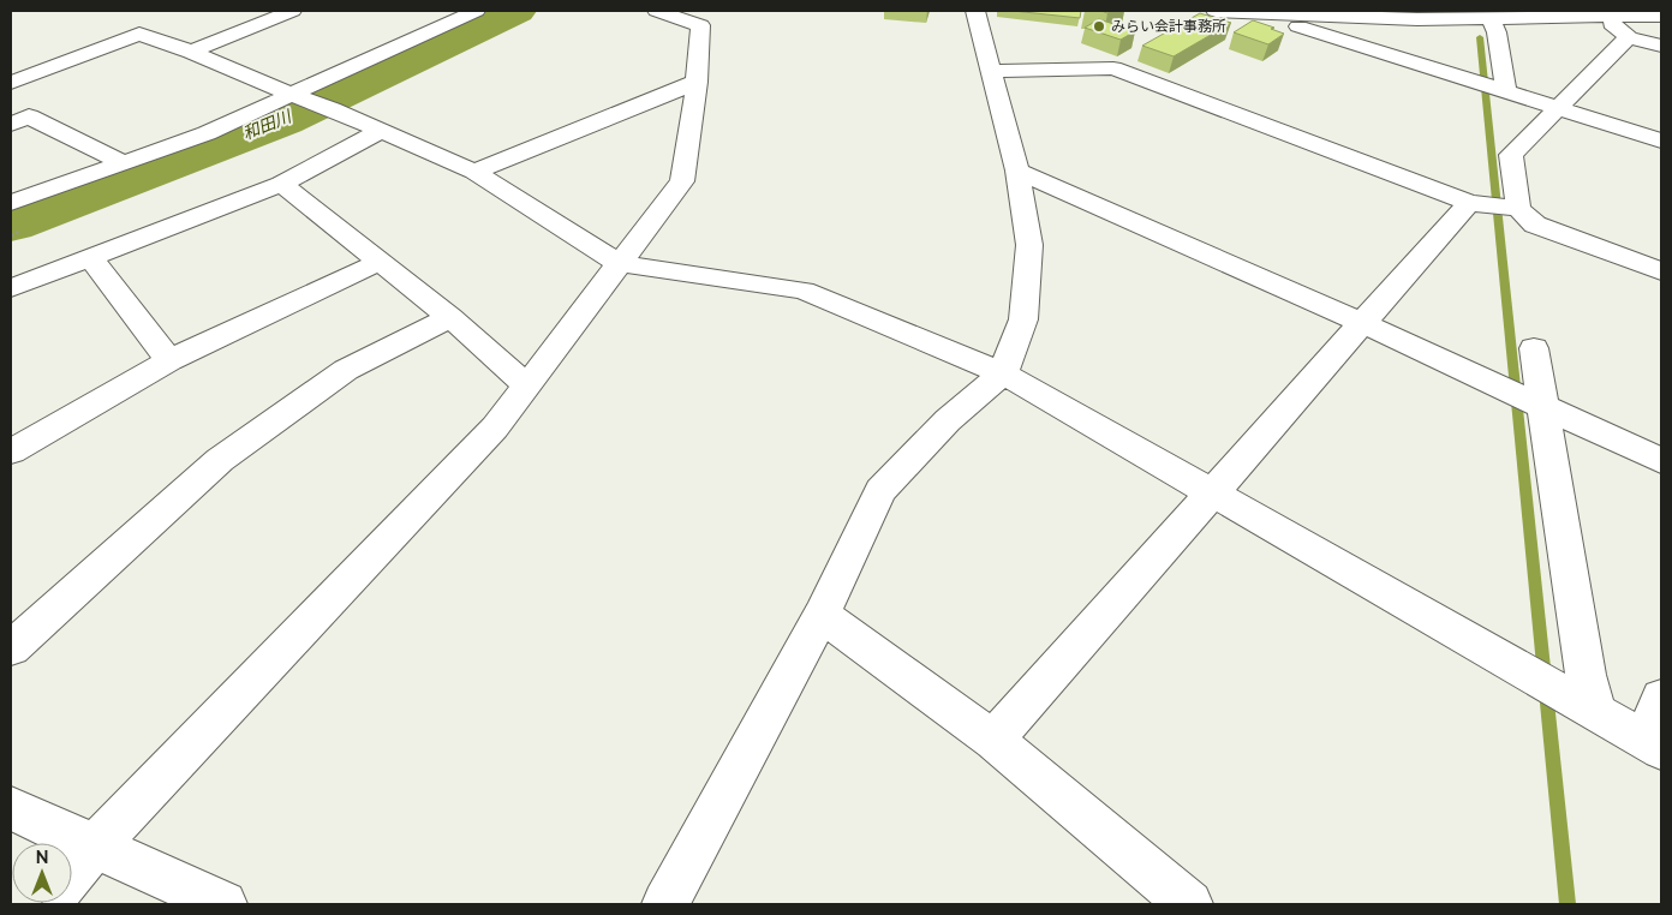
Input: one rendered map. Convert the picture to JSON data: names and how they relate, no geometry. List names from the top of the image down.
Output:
{
  "water": ["和田川"],
  "places": ["みらい会計事務所"],
  "north": "top"
}
